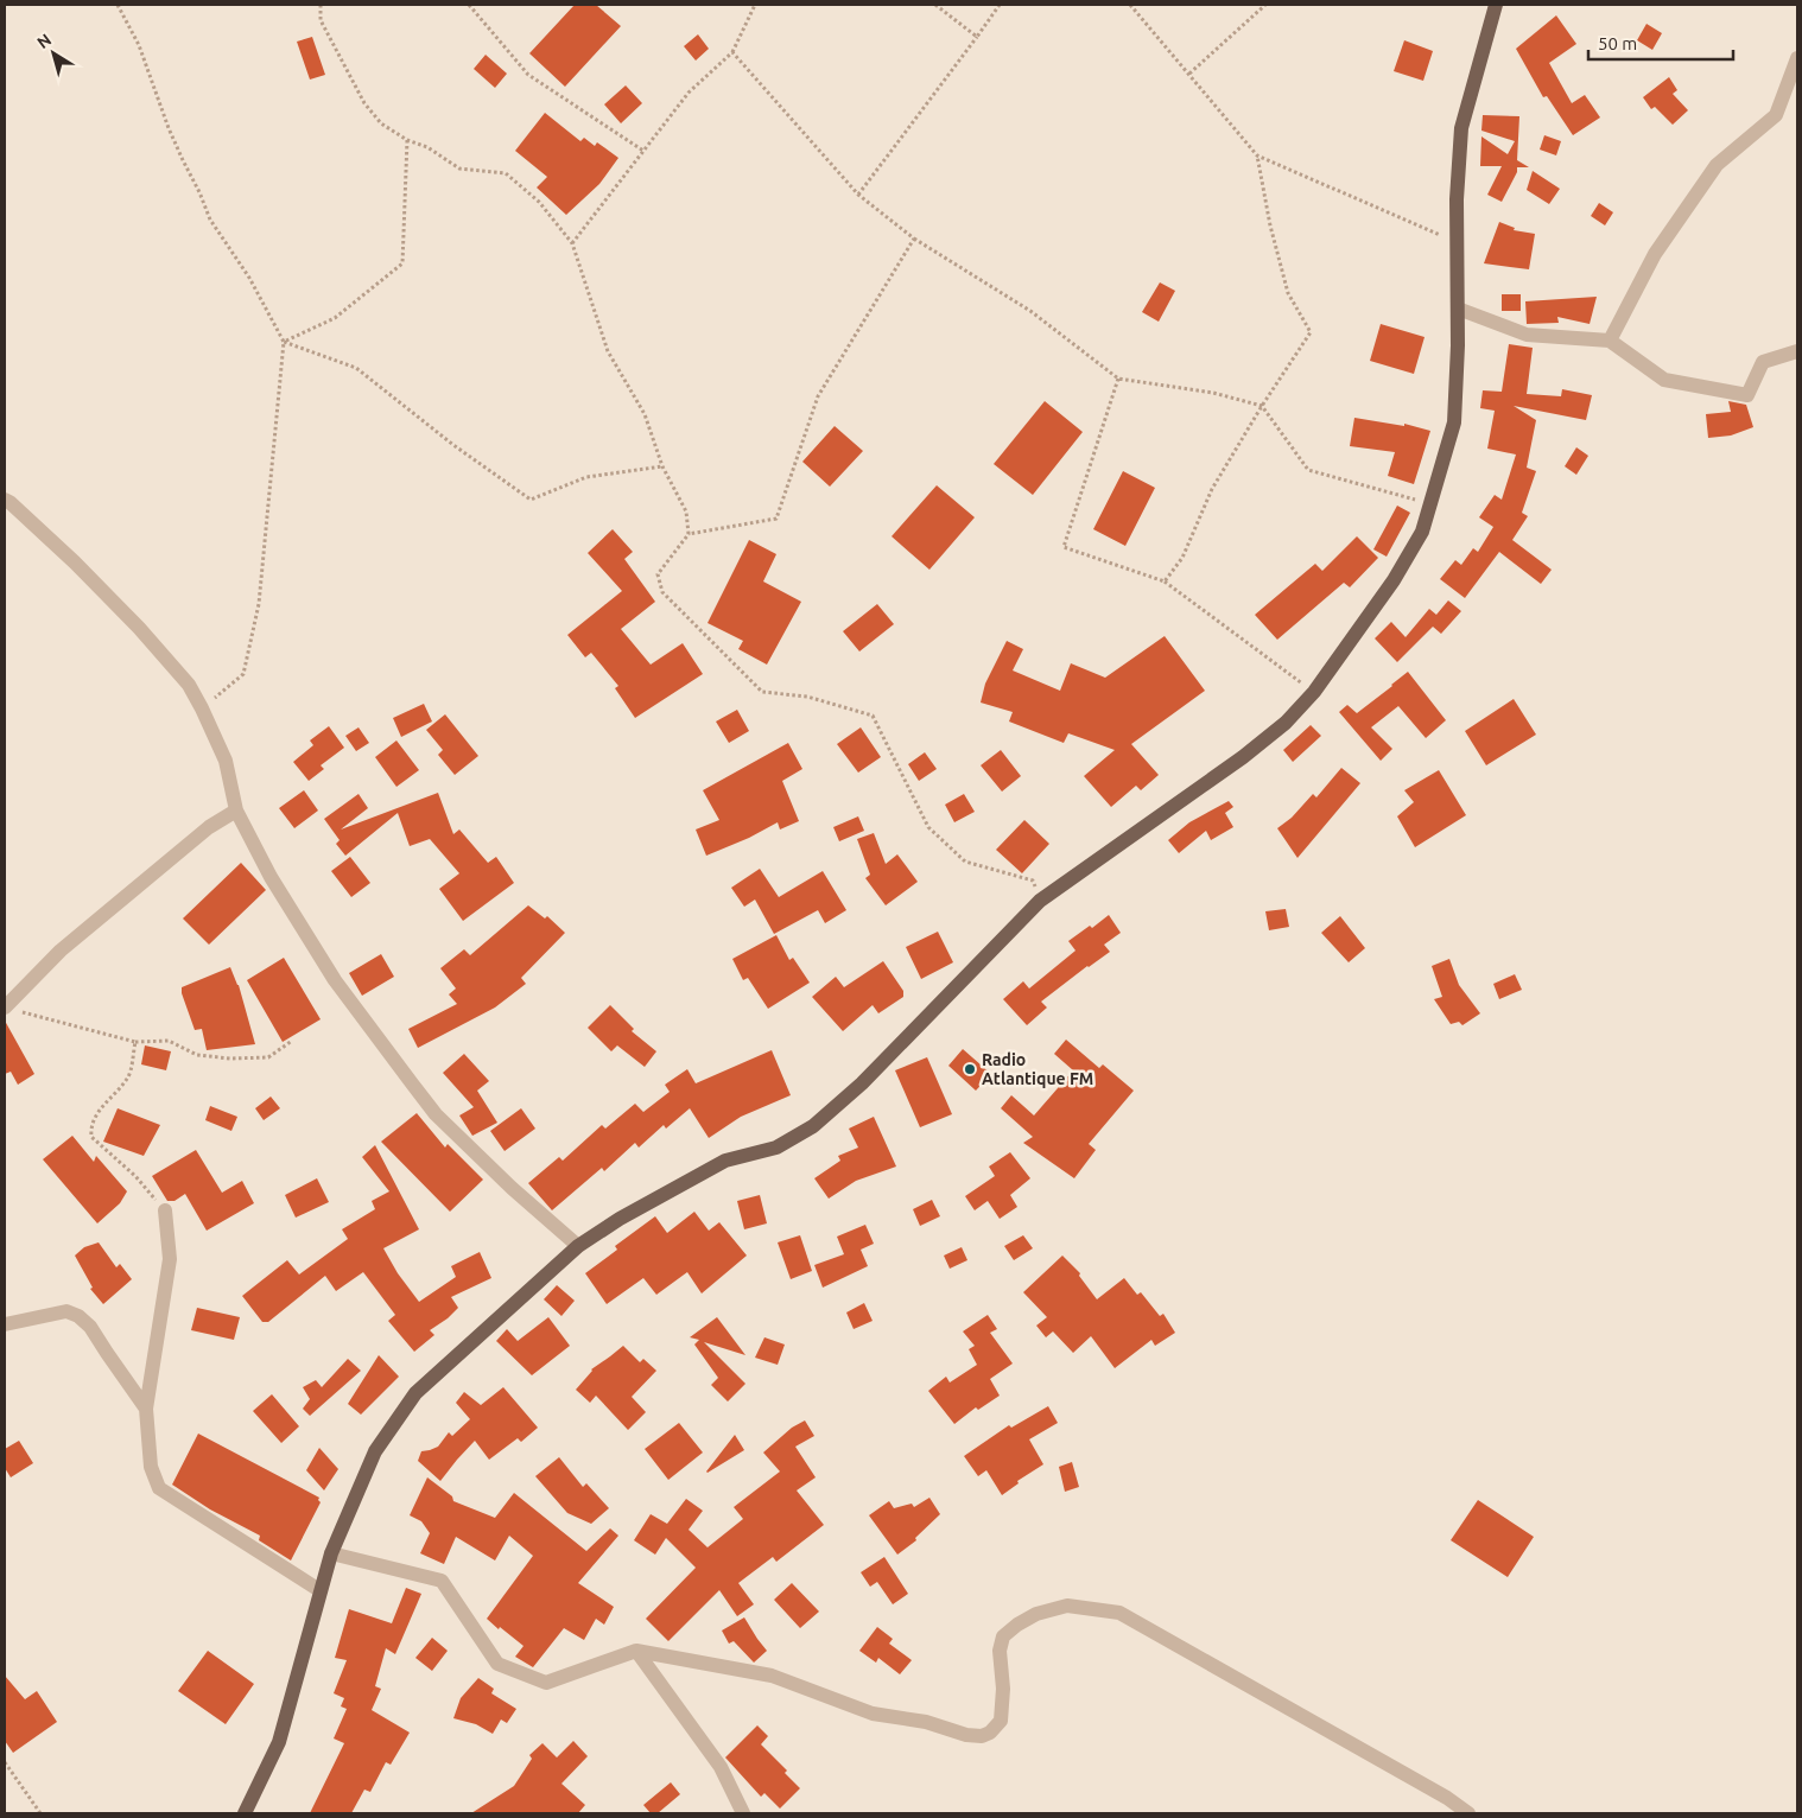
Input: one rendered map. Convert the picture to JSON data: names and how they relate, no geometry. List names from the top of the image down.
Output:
{
  "places": ["Radio Atlantique FM"],
  "scale_bar": "50 m",
  "north": "top left"
}
